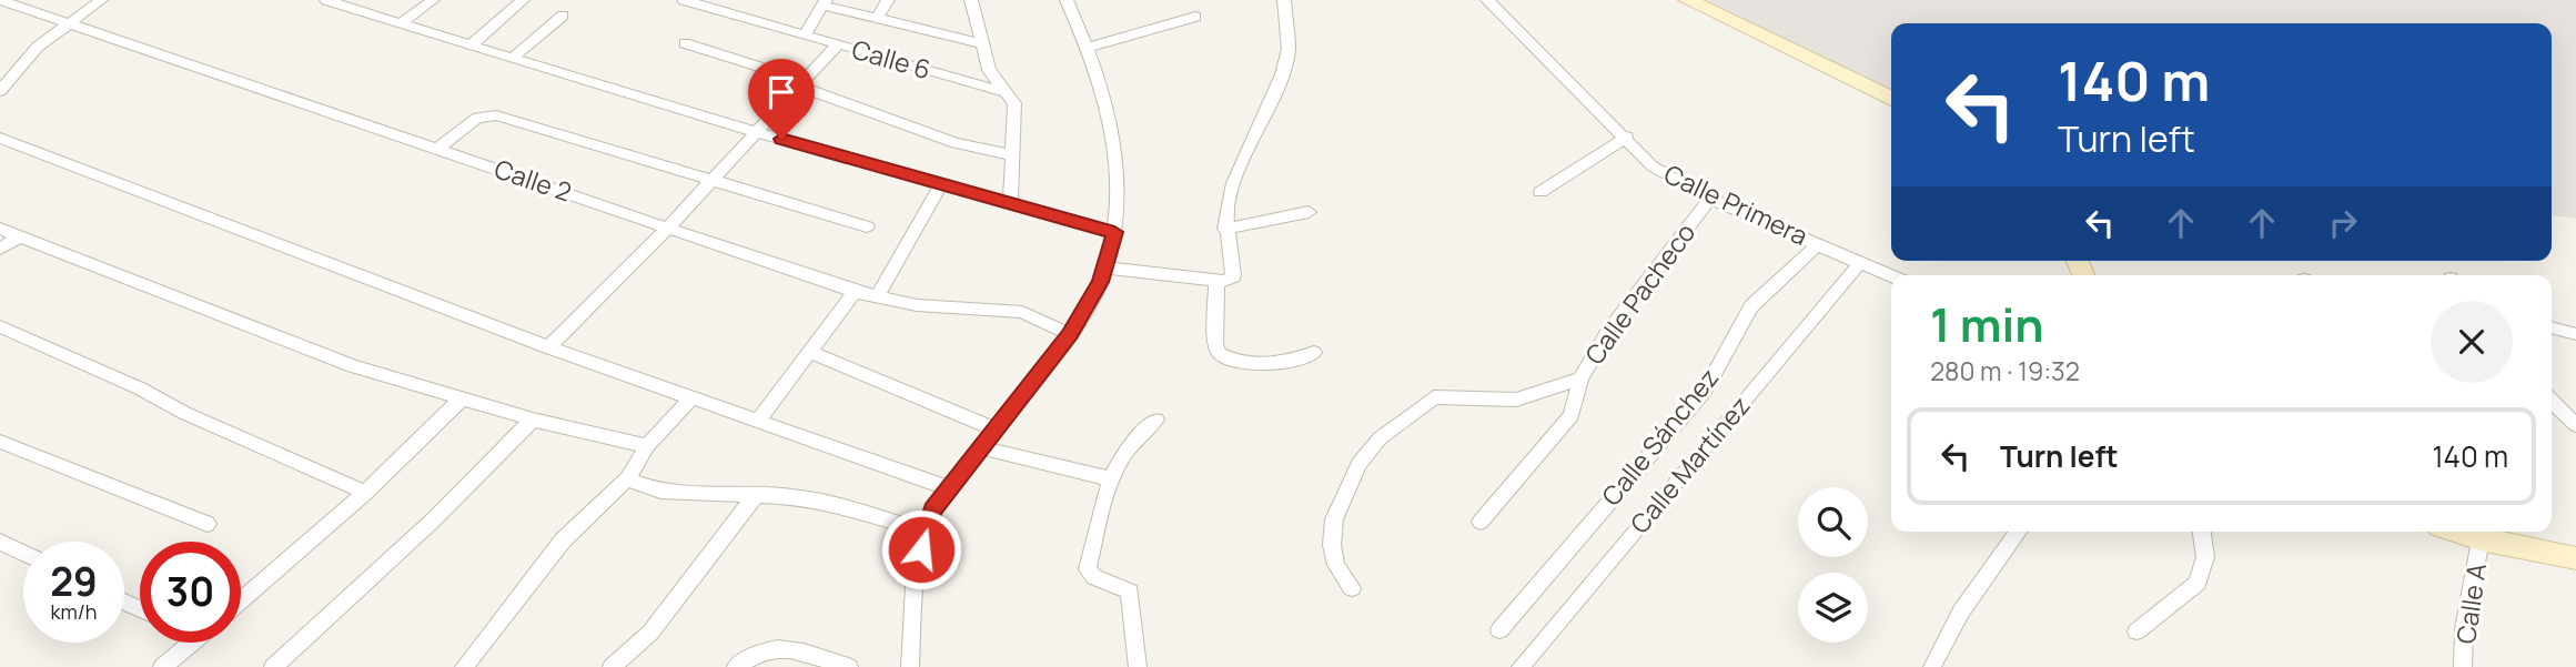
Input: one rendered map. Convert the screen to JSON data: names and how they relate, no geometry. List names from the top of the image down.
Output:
{
  "streets": {
    "street": [
      "Calle 6",
      "Calle 2",
      "Calle Primera",
      "Calle Pacheco",
      "Calle Sánchez",
      "Calle Martínez",
      "Calle A"
    ]
  },
  "crossings": [
    ["Calle Primera", "Calle Pacheco"],
    ["Calle Primera", "Calle Sánchez"],
    ["Calle Primera", "Calle Martínez"]
  ],
  "page": {
    "turn": ["140 m", "Turn left"],
    "heading": ["1 min", "280 m · 19:32"],
    "list": [
      {
        "name": "Turn left",
        "value": "140 m"
      }
    ],
    "speed": "29 km/h",
    "limit": "30"
  }
}
